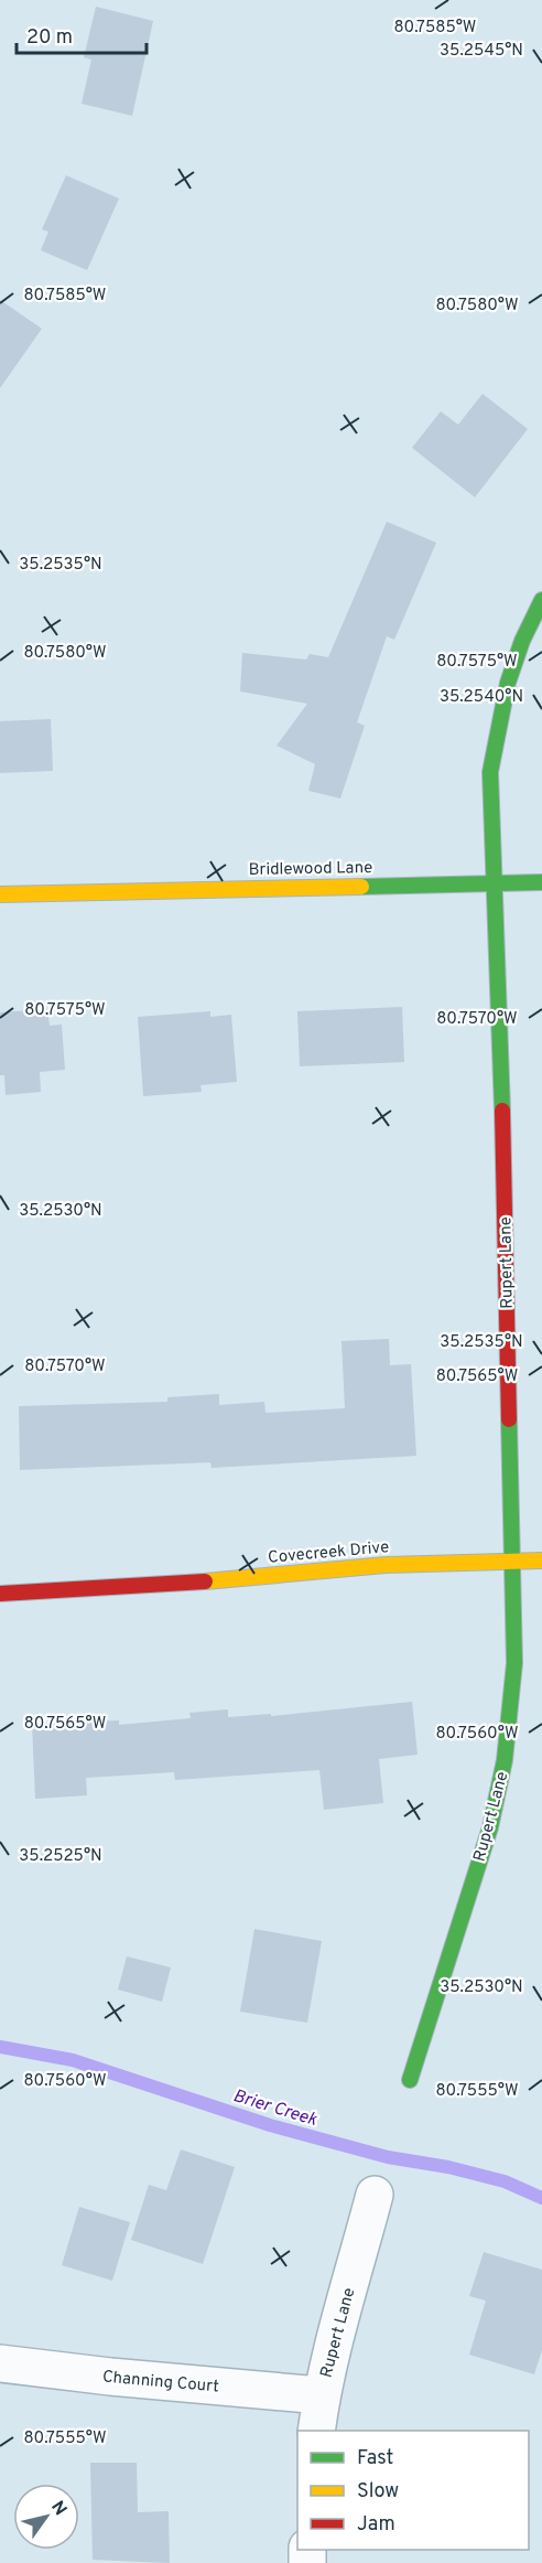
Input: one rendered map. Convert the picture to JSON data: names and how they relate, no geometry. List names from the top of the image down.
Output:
{
  "streets": {
    "street": [
      "Bridlewood Lane",
      "Rupert Lane",
      "Covecreek Drive",
      "Channing Court"
    ]
  },
  "crossings": [
    ["Bridlewood Lane", "Rupert Lane"],
    ["Rupert Lane", "Covecreek Drive"],
    ["Rupert Lane", "Channing Court"]
  ],
  "water": ["Brier Creek"],
  "legend": ["Fast", "Slow", "Jam"],
  "scale_bar": "20 m",
  "north": "top right",
  "coordinates": [
    "80.7585°W",
    "35.2545°N",
    "80.7580°W",
    "35.2535°N",
    "80.7575°W",
    "35.2540°N",
    "80.7570°W",
    "35.2530°N",
    "80.7565°W",
    "80.7560°W",
    "35.2525°N",
    "80.7555°W"
  ]
}
